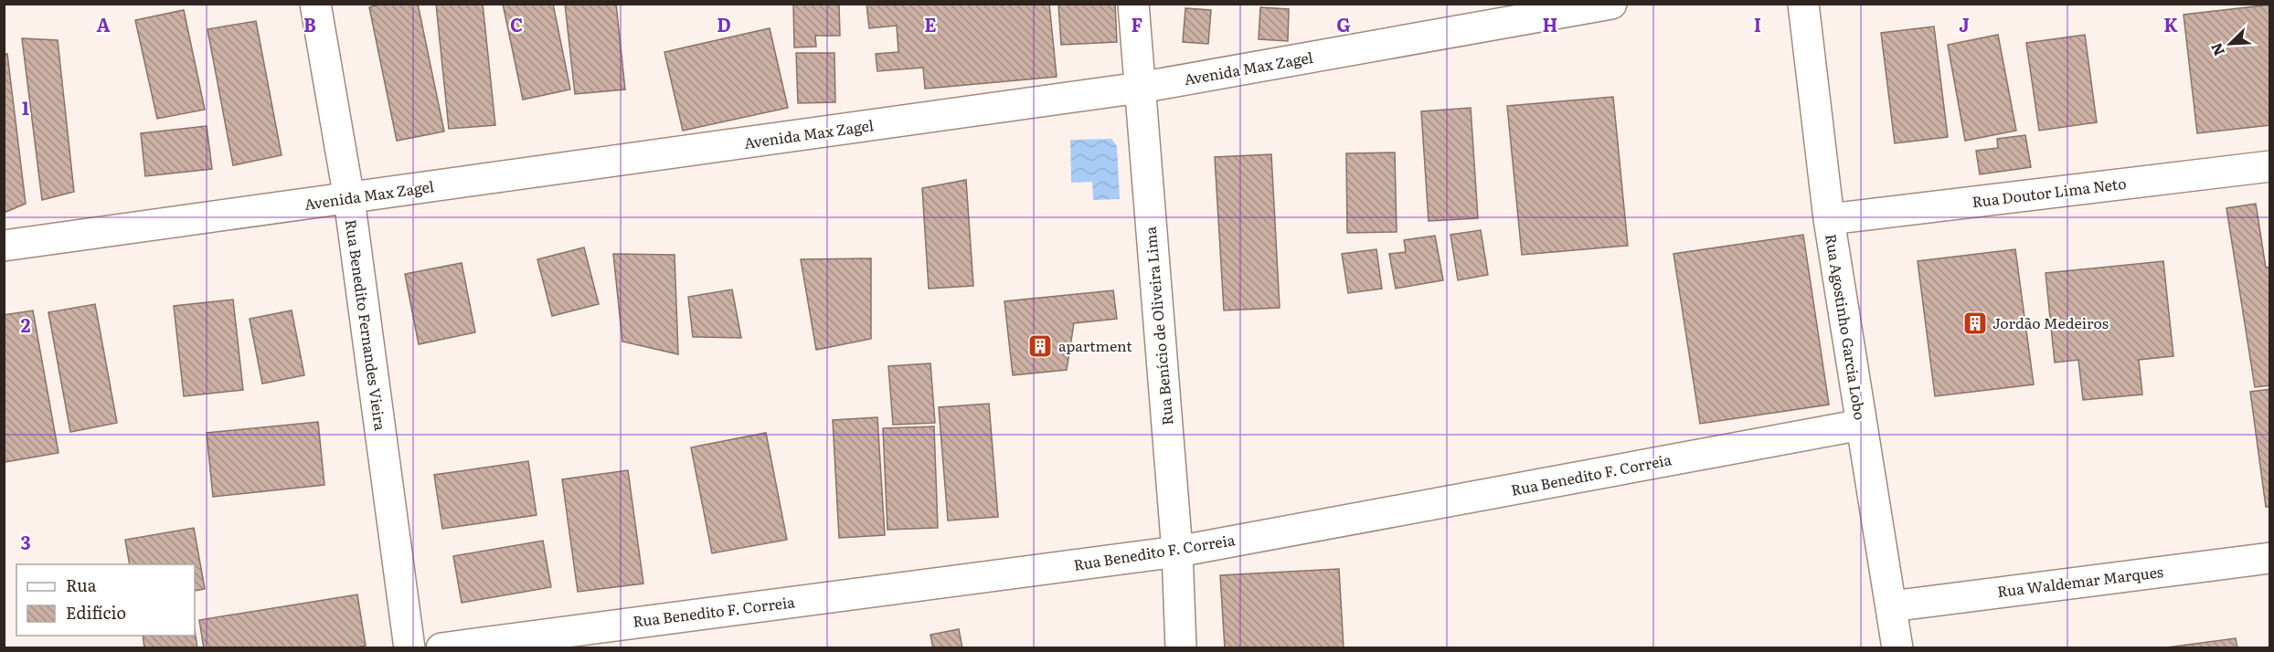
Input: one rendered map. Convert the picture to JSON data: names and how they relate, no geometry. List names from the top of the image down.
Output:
{
  "streets": {
    "street": [
      "Avenida Max Zagel",
      "Rua Doutor Lima Neto",
      "Rua Benedito Fernandes Vieira",
      "Rua Benício de Oliveira Lima",
      "Rua Agostinho Garcia Lobo",
      "Rua Benedito F. Correia",
      "Rua Waldemar Marques"
    ]
  },
  "crossings": [
    ["Avenida Max Zagel", "Rua Benedito Fernandes Vieira"],
    ["Avenida Max Zagel", "Rua Benício de Oliveira Lima"],
    ["Rua Doutor Lima Neto", "Rua Agostinho Garcia Lobo"],
    ["Rua Benício de Oliveira Lima", "Rua Benedito F. Correia"],
    ["Rua Agostinho Garcia Lobo", "Rua Benedito F. Correia"],
    ["Rua Agostinho Garcia Lobo", "Rua Waldemar Marques"]
  ],
  "places": {
    "building": ["Jordão Medeiros", "apartment"]
  },
  "legend": ["Rua", "Edifício"],
  "north": "bottom left",
  "grid": {
    "columns": [
      "A",
      "B",
      "C",
      "D",
      "E",
      "F",
      "G",
      "H",
      "I",
      "J",
      "K"
    ],
    "rows": ["1", "2", "3"]
  }
}
